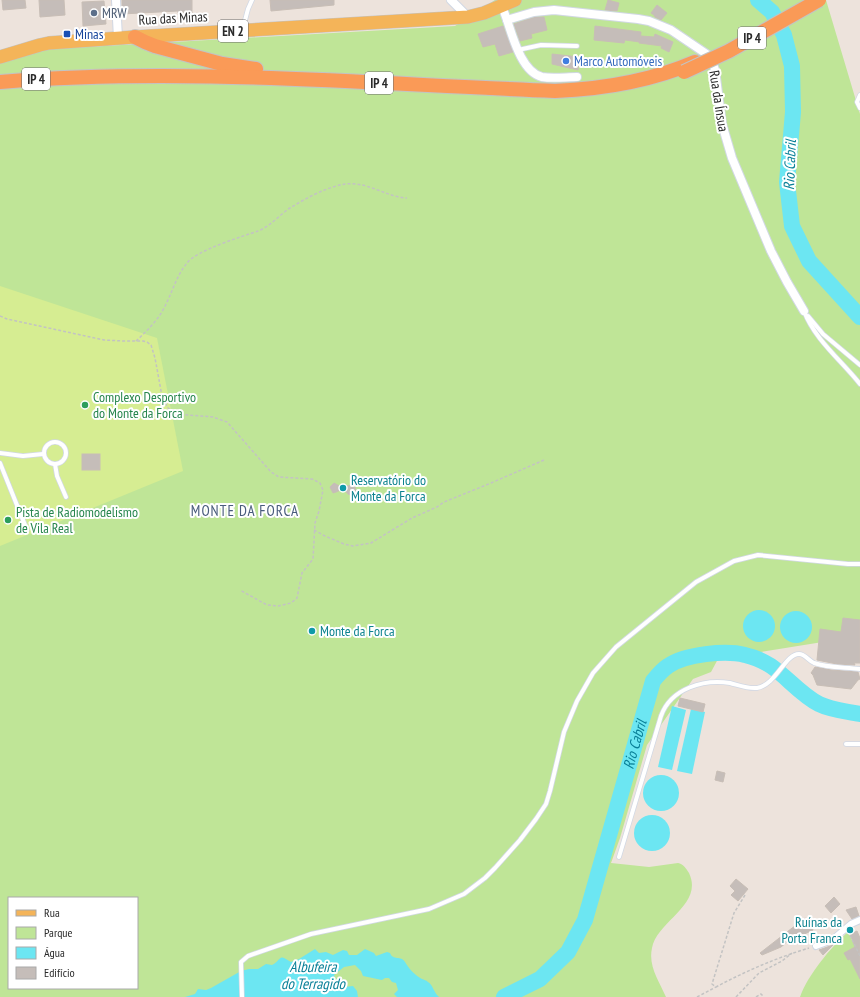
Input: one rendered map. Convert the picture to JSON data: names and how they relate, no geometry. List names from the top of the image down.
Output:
{
  "streets": {
    "highway": ["IP 4"],
    "main road": ["Rua das Minas", "EN 2"],
    "street": ["Rua da Ínsua"]
  },
  "districts": ["MONTE DA FORCA"],
  "water": ["Rio Cabril", "Albufeira do Terragido"],
  "places": {
    "other": [
      "MRW",
      "Marco Automóveis",
      "Complexo Desportivo do Monte da Forca",
      "Reservatório do Monte da Forca",
      "Pista de Radiomodelismo de Vila Real",
      "Monte da Forca",
      "Ruínas da Porta Franca"
    ],
    "transit": ["Minas"]
  },
  "legend": [
    "Rua",
    "Parque",
    "Água",
    "Edifício"
  ]
}
